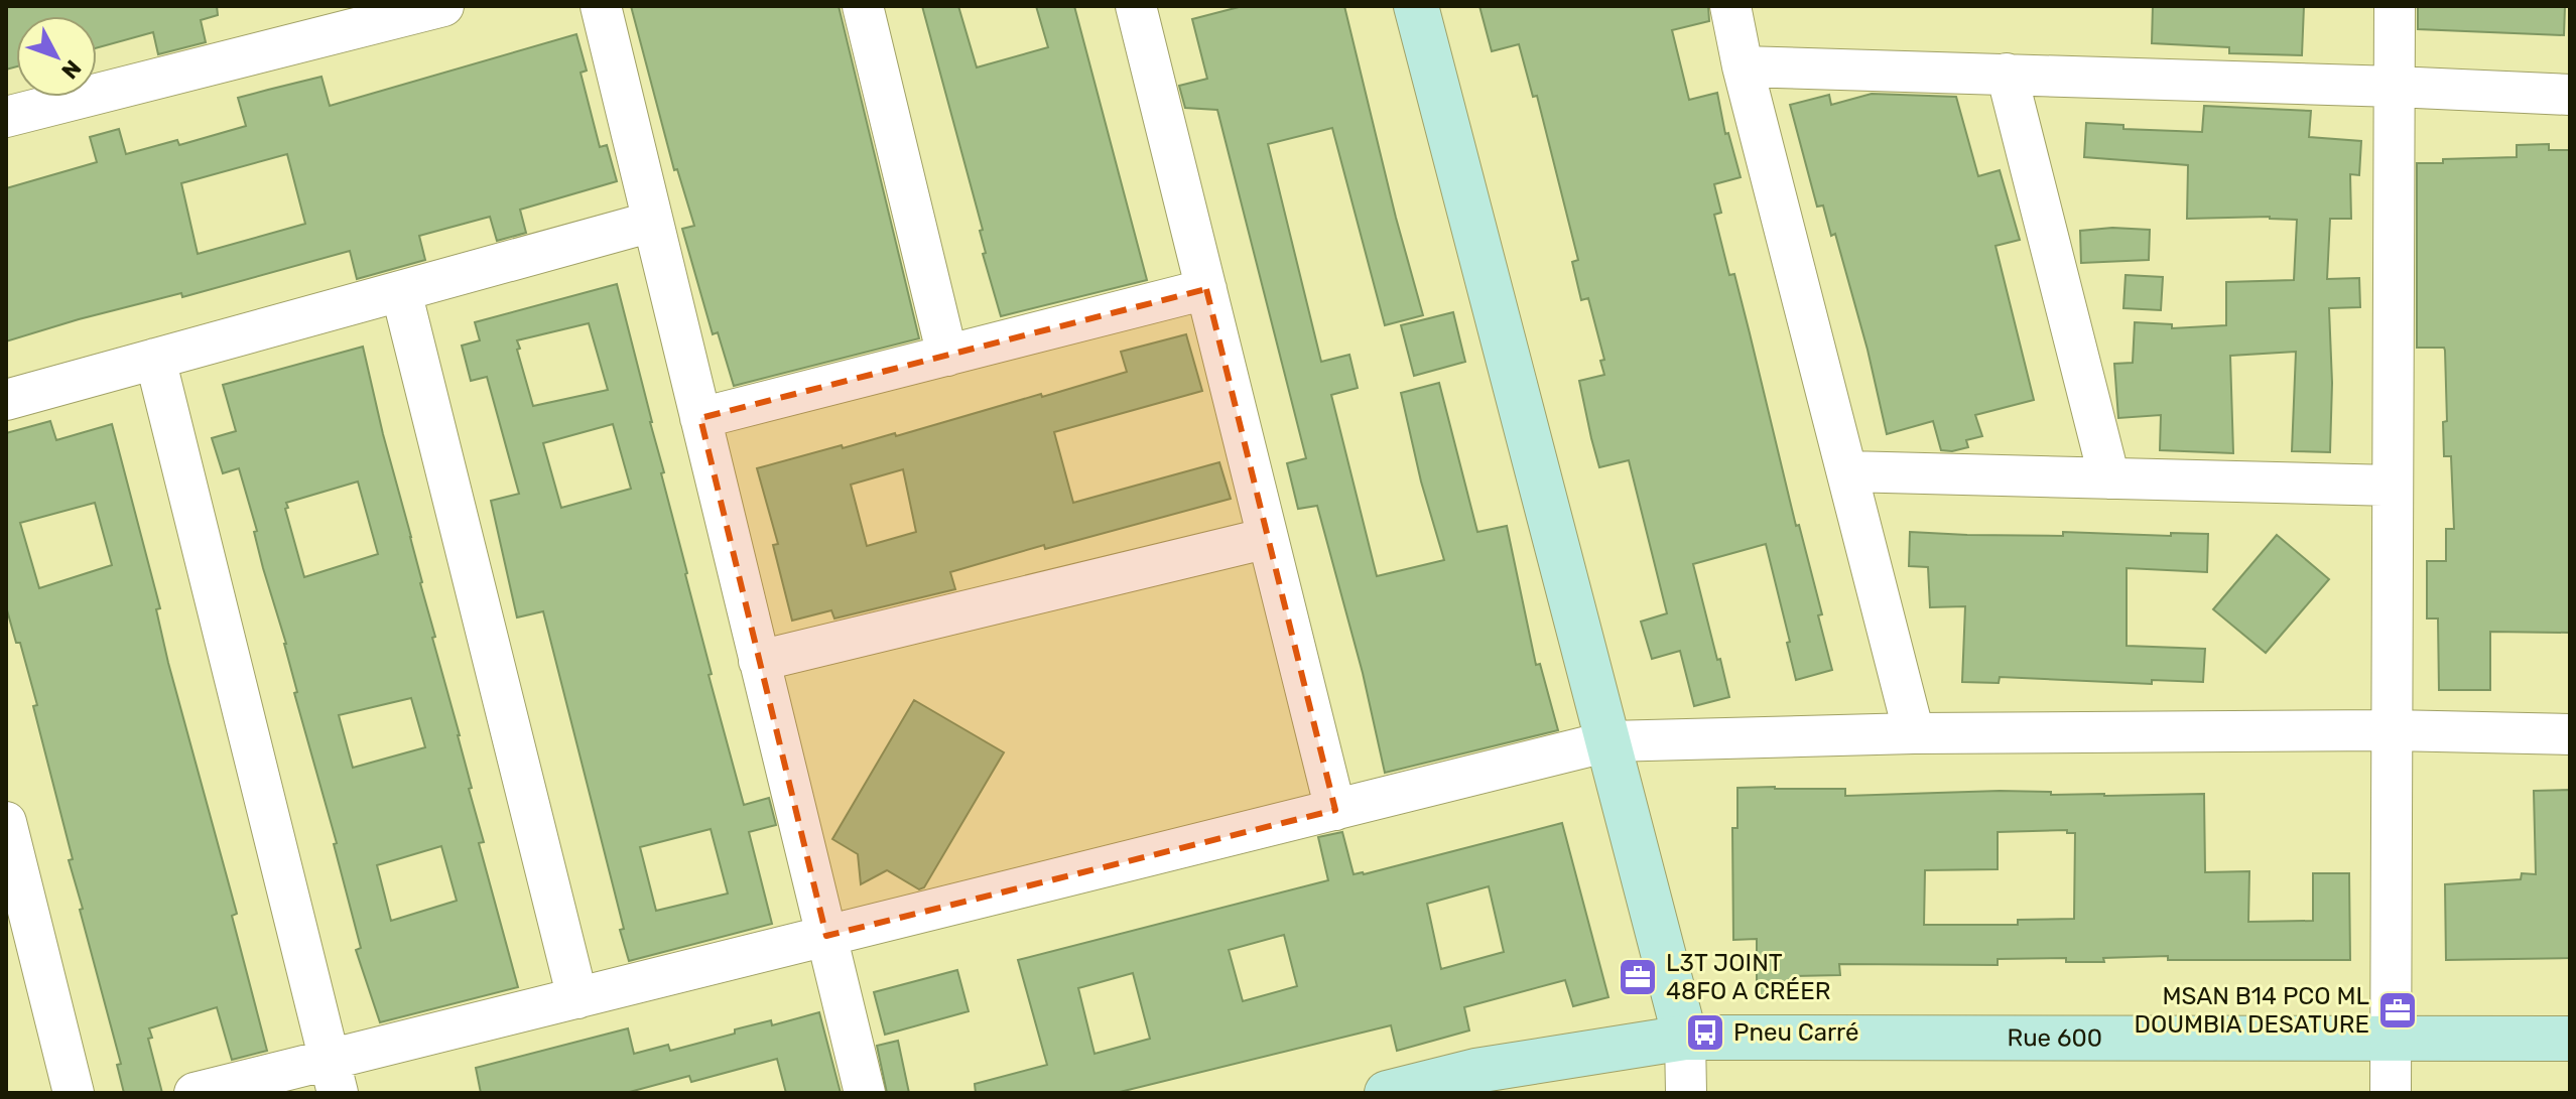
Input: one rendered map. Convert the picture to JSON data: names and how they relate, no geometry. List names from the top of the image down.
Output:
{
  "streets": {
    "street": ["Rue 600"]
  },
  "places": {
    "office": ["L3T JOINT 48FO A CRÉER", "MSAN B14 PCO ML DOUMBIA DESATURE"],
    "bus stop": ["Pneu Carré"]
  },
  "north": "bottom right"
}
